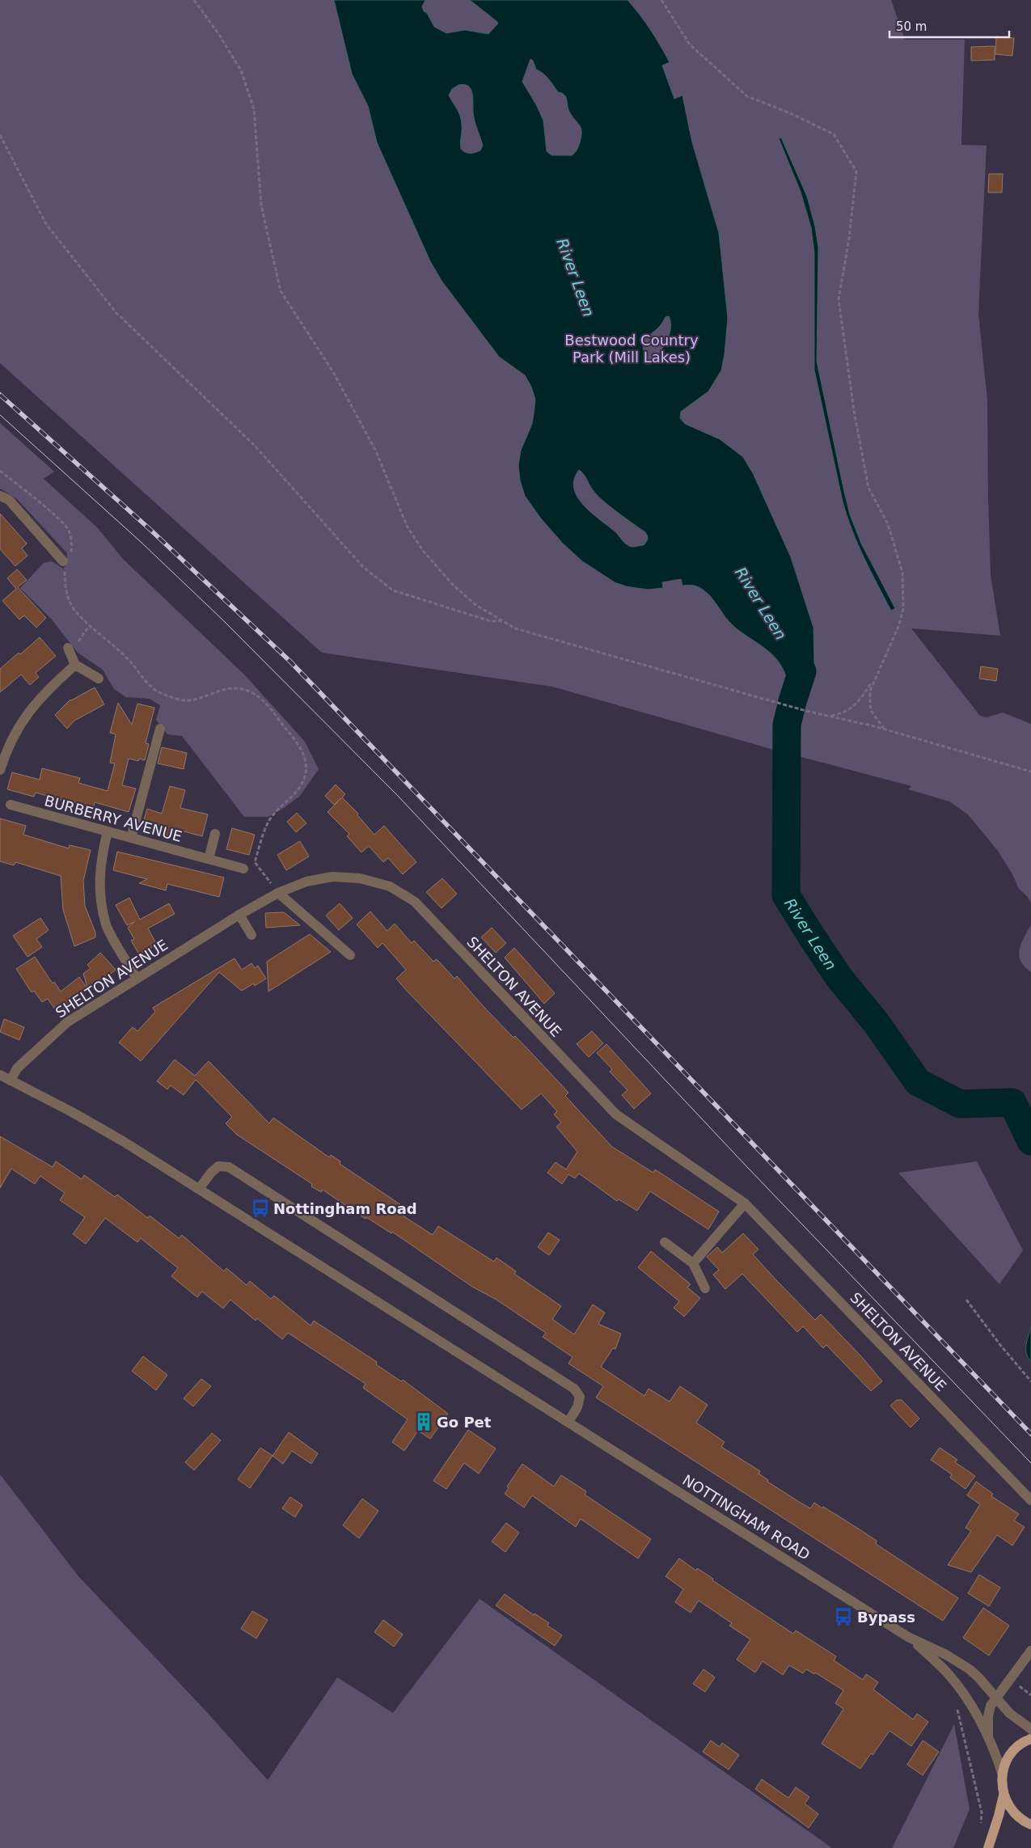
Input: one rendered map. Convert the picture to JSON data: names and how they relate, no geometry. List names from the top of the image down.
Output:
{
  "streets": {
    "street": ["BURBERRY AVENUE", "SHELTON AVENUE", "NOTTINGHAM ROAD"]
  },
  "crossings": [
    ["SHELTON AVENUE", "NOTTINGHAM ROAD"]
  ],
  "water": ["River Leen"],
  "parks": ["Bestwood Country Park (Mill Lakes)"],
  "places": {
    "bus stop": ["Nottingham Road", "Bypass"],
    "building": ["Go Pet"]
  },
  "scale_bar": "50 m"
}
